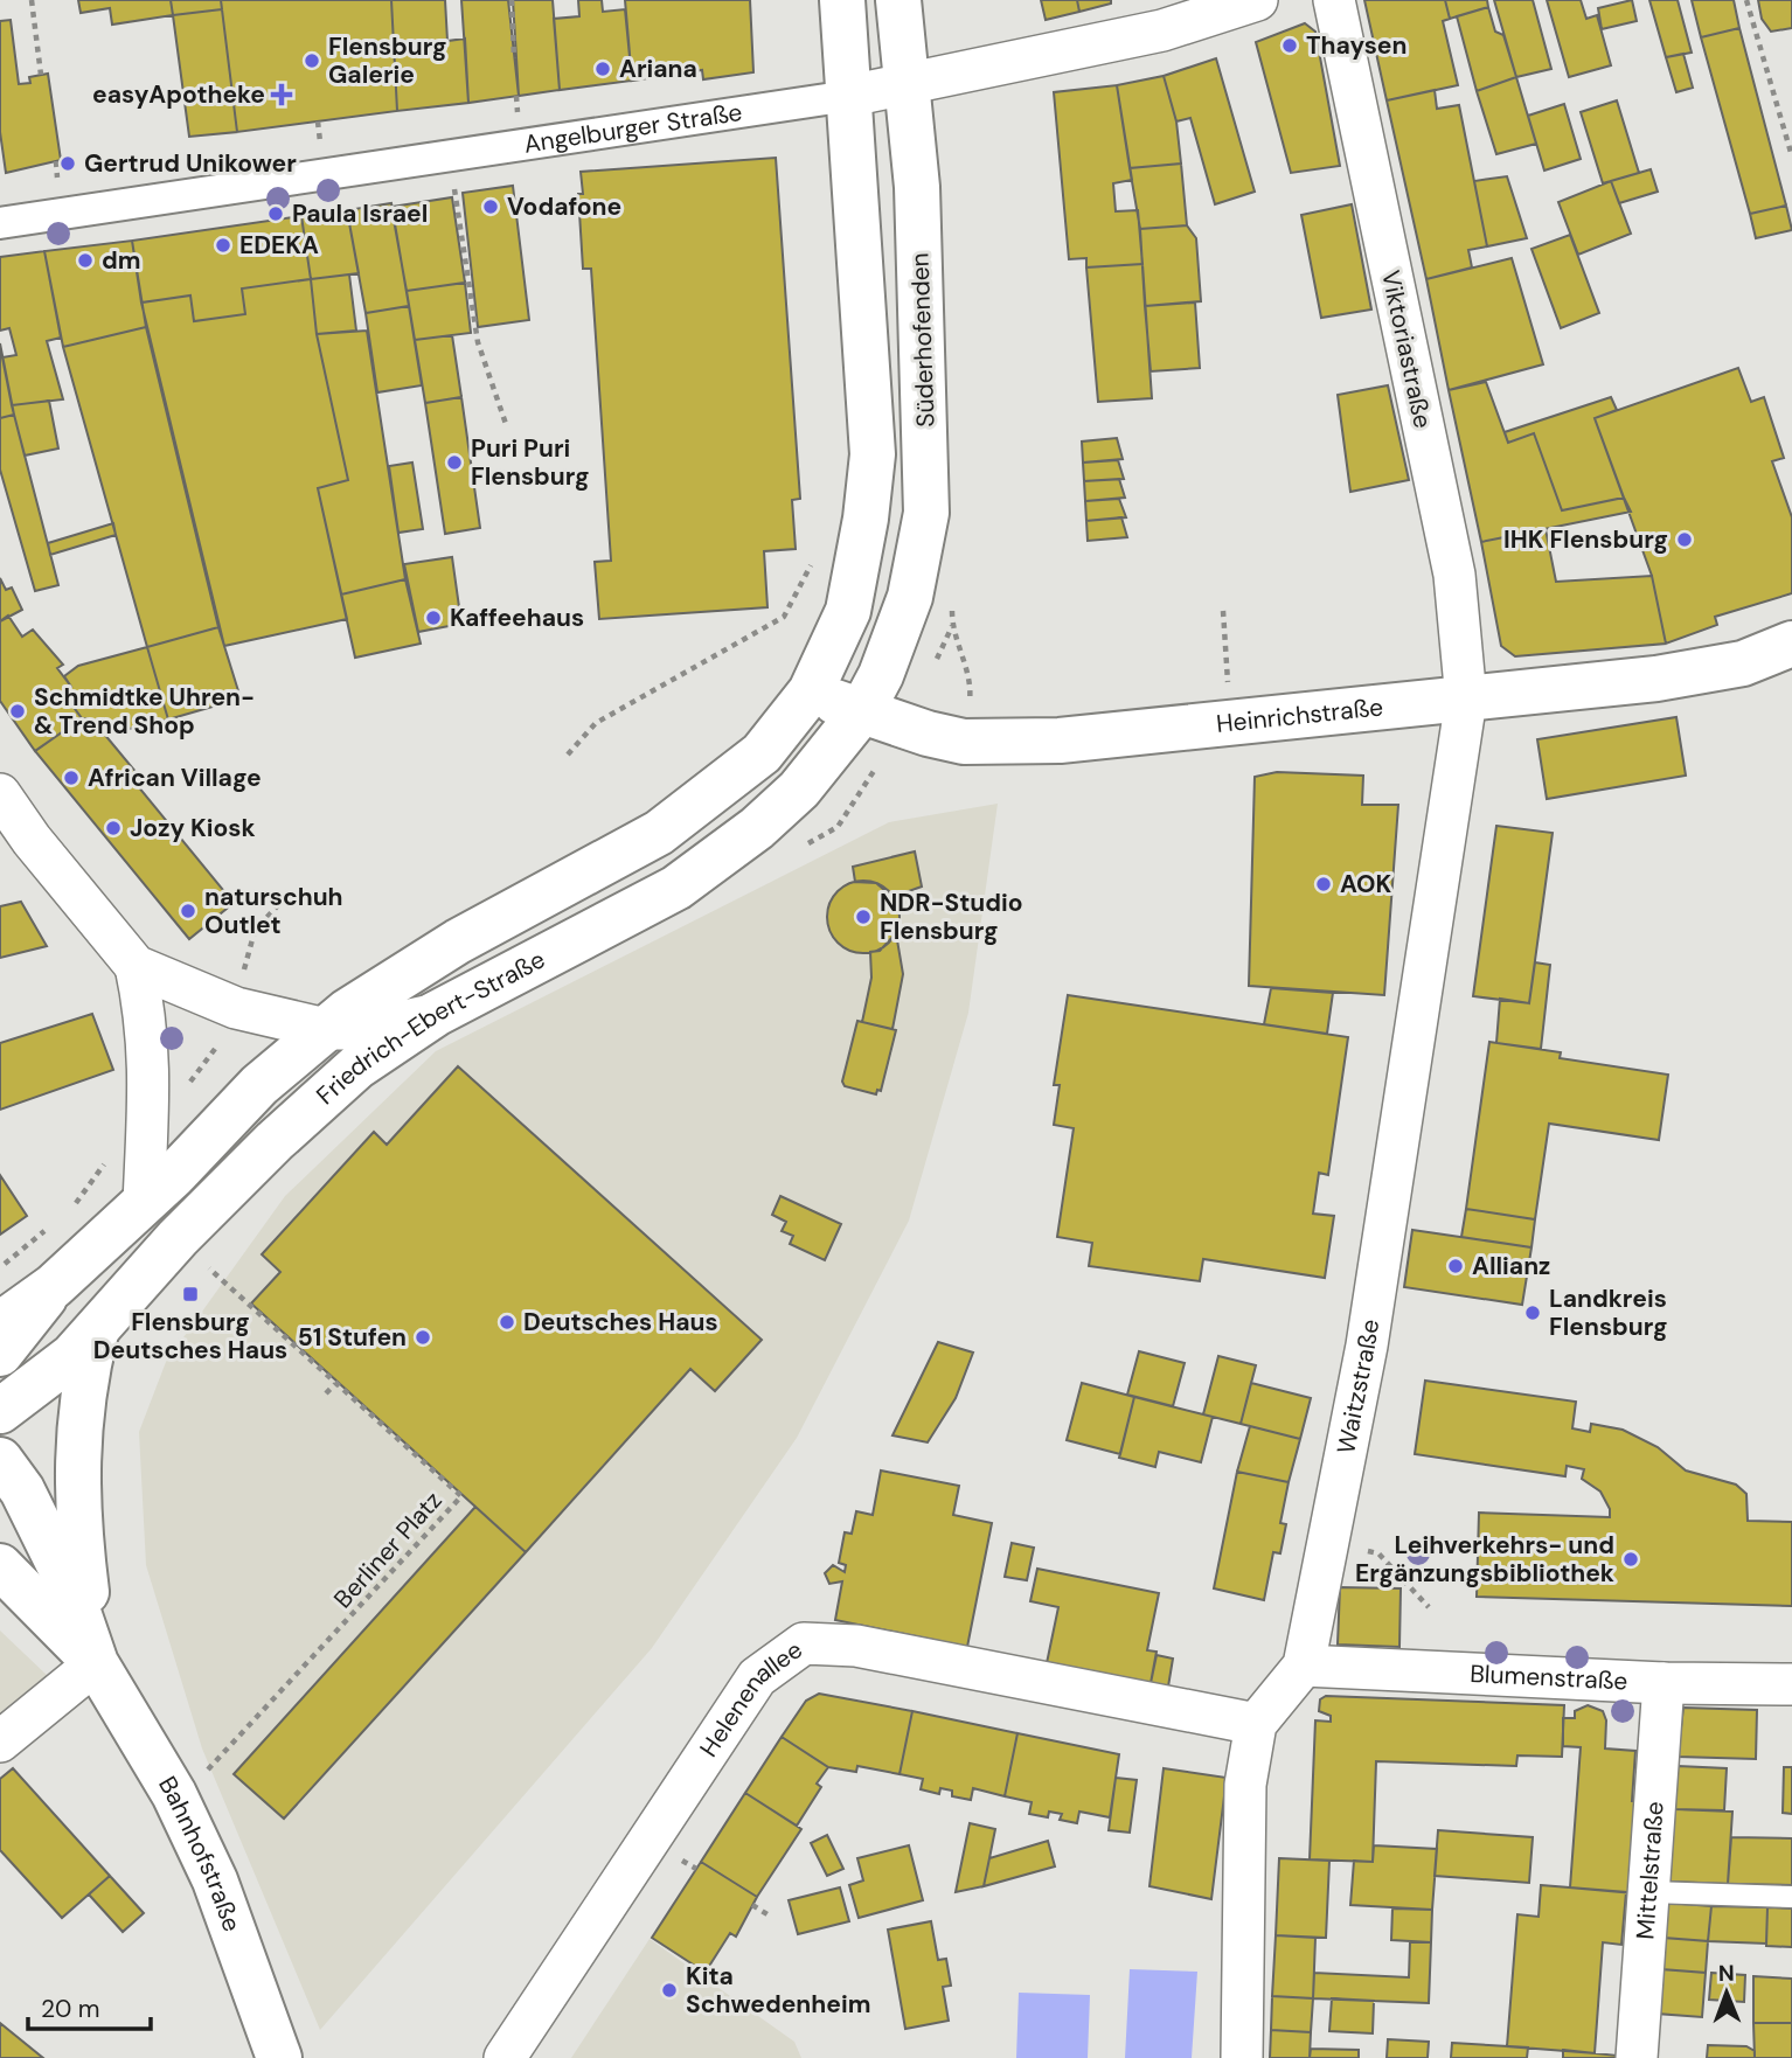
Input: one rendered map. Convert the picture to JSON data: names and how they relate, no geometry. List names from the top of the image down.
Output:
{
  "streets": {
    "main road": [
      "Süderhofenden",
      "Heinrichstraße",
      "Friedrich-Ebert-Straße",
      "Bahnhofstraße"
    ],
    "street": [
      "Angelburger Straße",
      "Viktoriastraße",
      "Waitzstraße",
      "Blumenstraße",
      "Helenenallee",
      "Mittelstraße"
    ],
    "path": ["Berliner Platz"]
  },
  "crossings": [
    ["Angelburger Straße", "Süderhofenden"],
    ["Süderhofenden", "Heinrichstraße"],
    ["Süderhofenden", "Friedrich-Ebert-Straße"],
    ["Viktoriastraße", "Heinrichstraße"],
    ["Viktoriastraße", "Waitzstraße"],
    ["Heinrichstraße", "Friedrich-Ebert-Straße"],
    ["Heinrichstraße", "Waitzstraße"],
    ["Friedrich-Ebert-Straße", "Berliner Platz"],
    ["Friedrich-Ebert-Straße", "Bahnhofstraße"],
    ["Waitzstraße", "Blumenstraße"],
    ["Waitzstraße", "Helenenallee"],
    ["Berliner Platz", "Bahnhofstraße"],
    ["Blumenstraße", "Mittelstraße"]
  ],
  "places": {
    "other": [
      "Thaysen",
      "Flensburg Galerie",
      "Ariana",
      "Gertrud Unikower",
      "Vodafone",
      "Paula Israel",
      "EDEKA",
      "dm",
      "Puri Puri Flensburg",
      "IHK Flensburg",
      "Kaffeehaus",
      "Schmidtke Uhren- & Trend Shop",
      "African Village",
      "Jozy Kiosk",
      "AOK",
      "naturschuh Outlet",
      "NDR-Studio Flensburg",
      "Allianz",
      "Landkreis Flensburg",
      "Deutsches Haus",
      "51 Stufen",
      "Leihverkehrs- und Ergänzungsbibliothek",
      "Kita Schwedenheim"
    ],
    "health": ["easyApotheke"],
    "transit": ["Flensburg Deutsches Haus"]
  },
  "scale_bar": "20 m",
  "north": "top"
}
